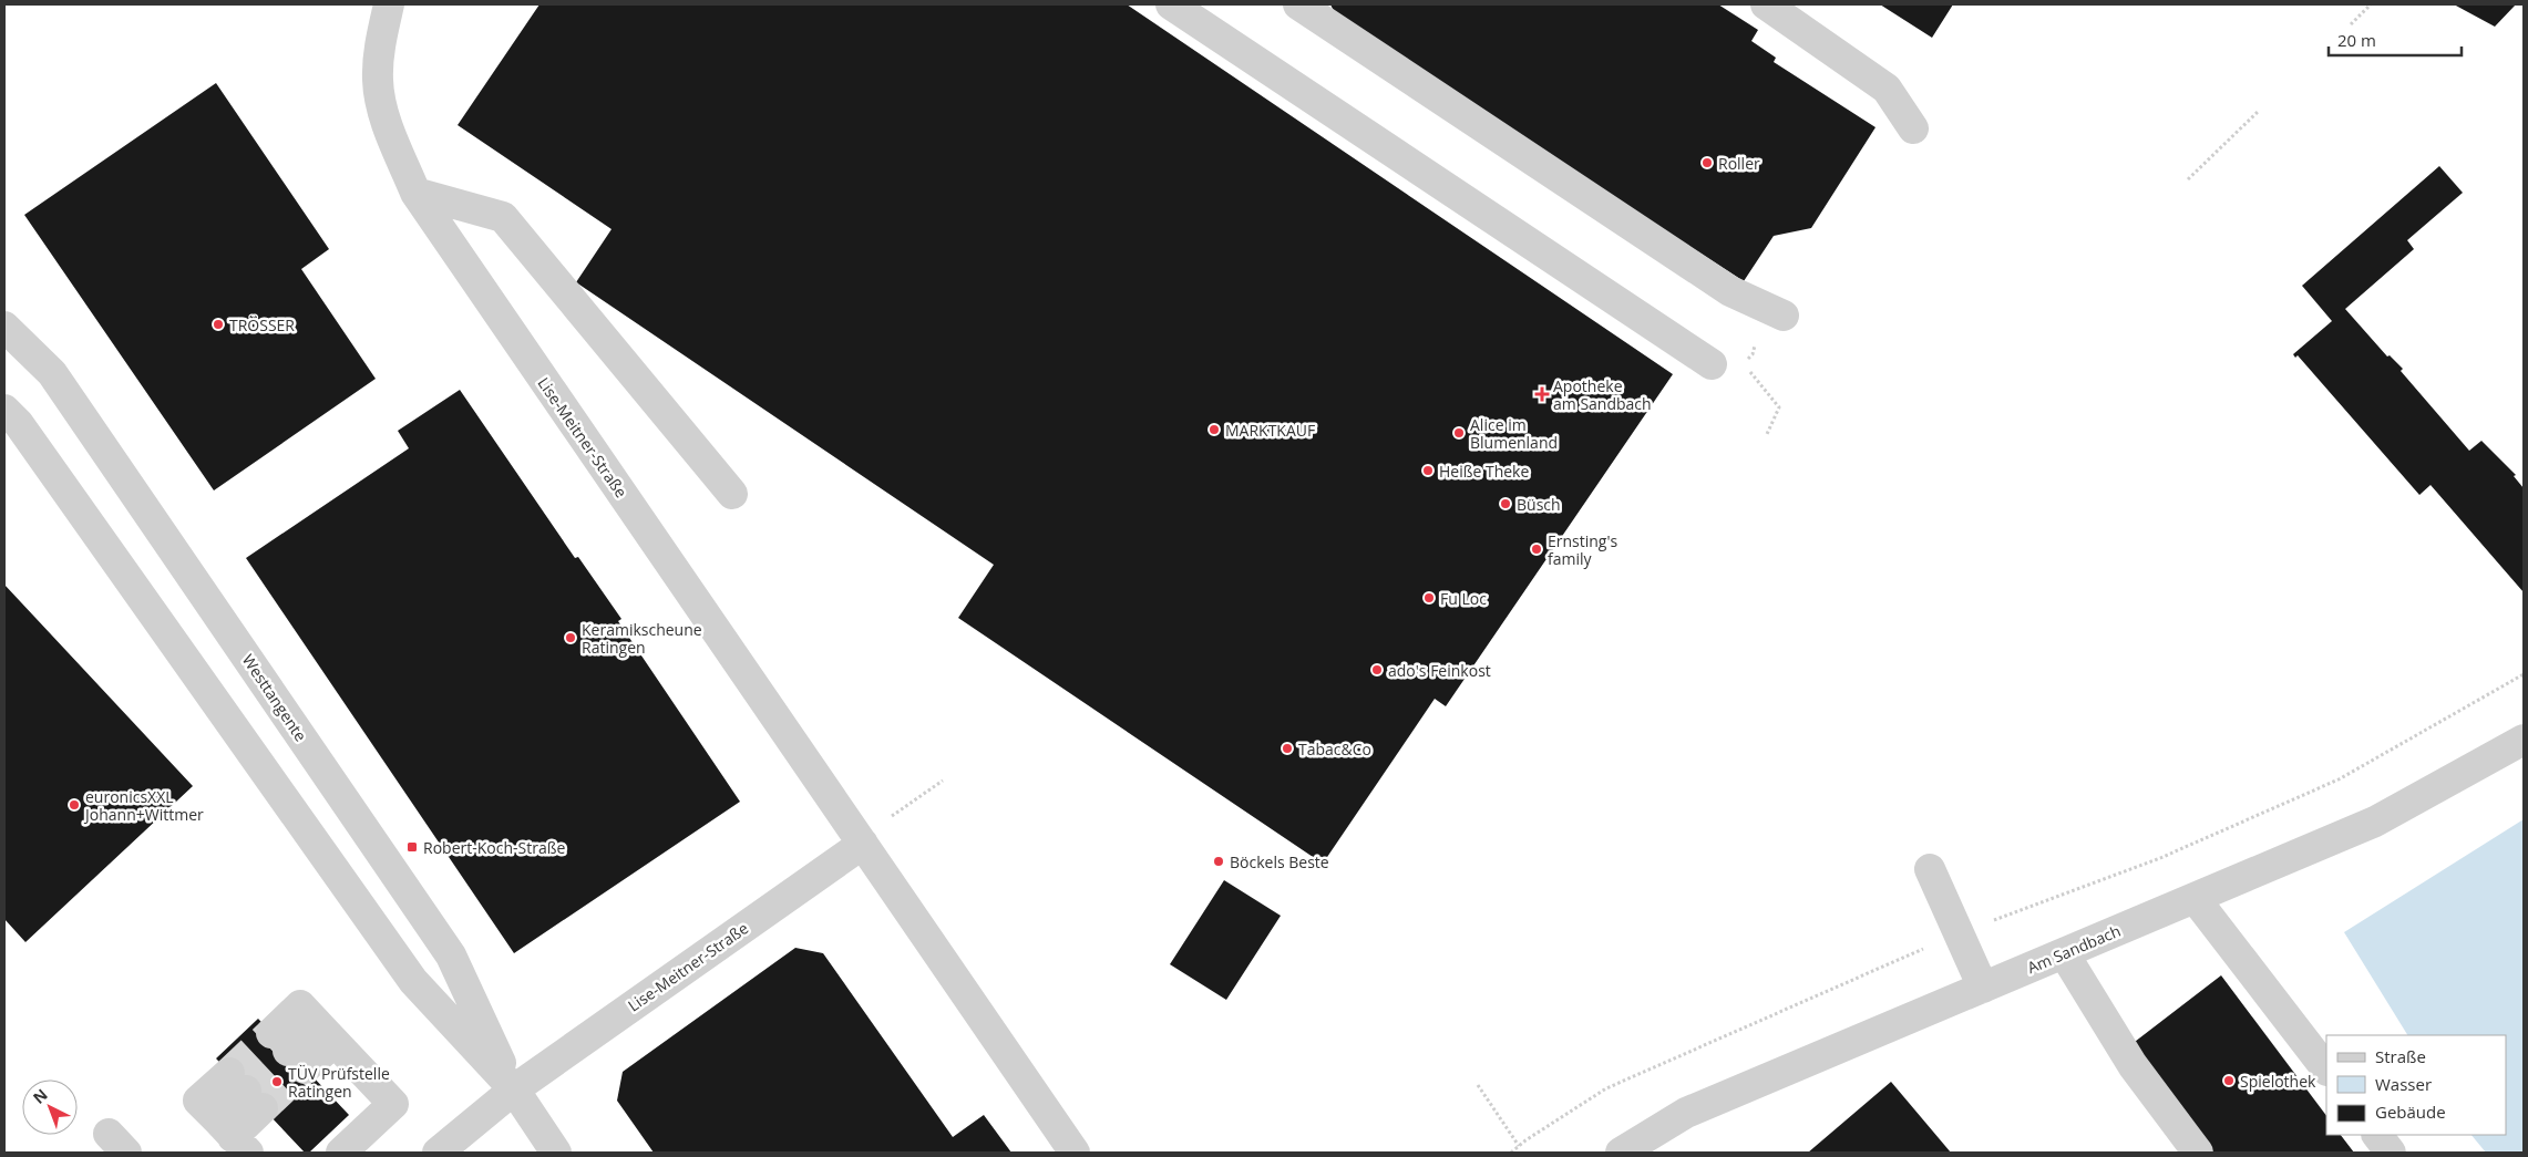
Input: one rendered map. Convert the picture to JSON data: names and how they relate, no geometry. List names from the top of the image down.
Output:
{
  "streets": {
    "street": ["Lise-Meitner-Straße", "Westtangente", "Am Sandbach"]
  },
  "crossings": [
    ["Lise-Meitner-Straße", "Westtangente"]
  ],
  "places": {
    "other": [
      "Roller",
      "TRÖSSER",
      "MARKTKAUF",
      "Alice im Blumenland",
      "Heiße Theke",
      "Büsch",
      "Ernsting's family",
      "Fu Loc",
      "Keramikscheune Ratingen",
      "ado's Feinkost",
      "Tabac&Co",
      "euronicsXXL Johann+Wittmer",
      "Böckels Beste",
      "Spielothek",
      "TÜV Prüfstelle Ratingen"
    ],
    "health": ["Apotheke am Sandbach"],
    "transit": ["Robert-Koch-Straße"]
  },
  "legend": ["Straße", "Wasser", "Gebäude"],
  "scale_bar": "20 m",
  "north": "top left"
}
